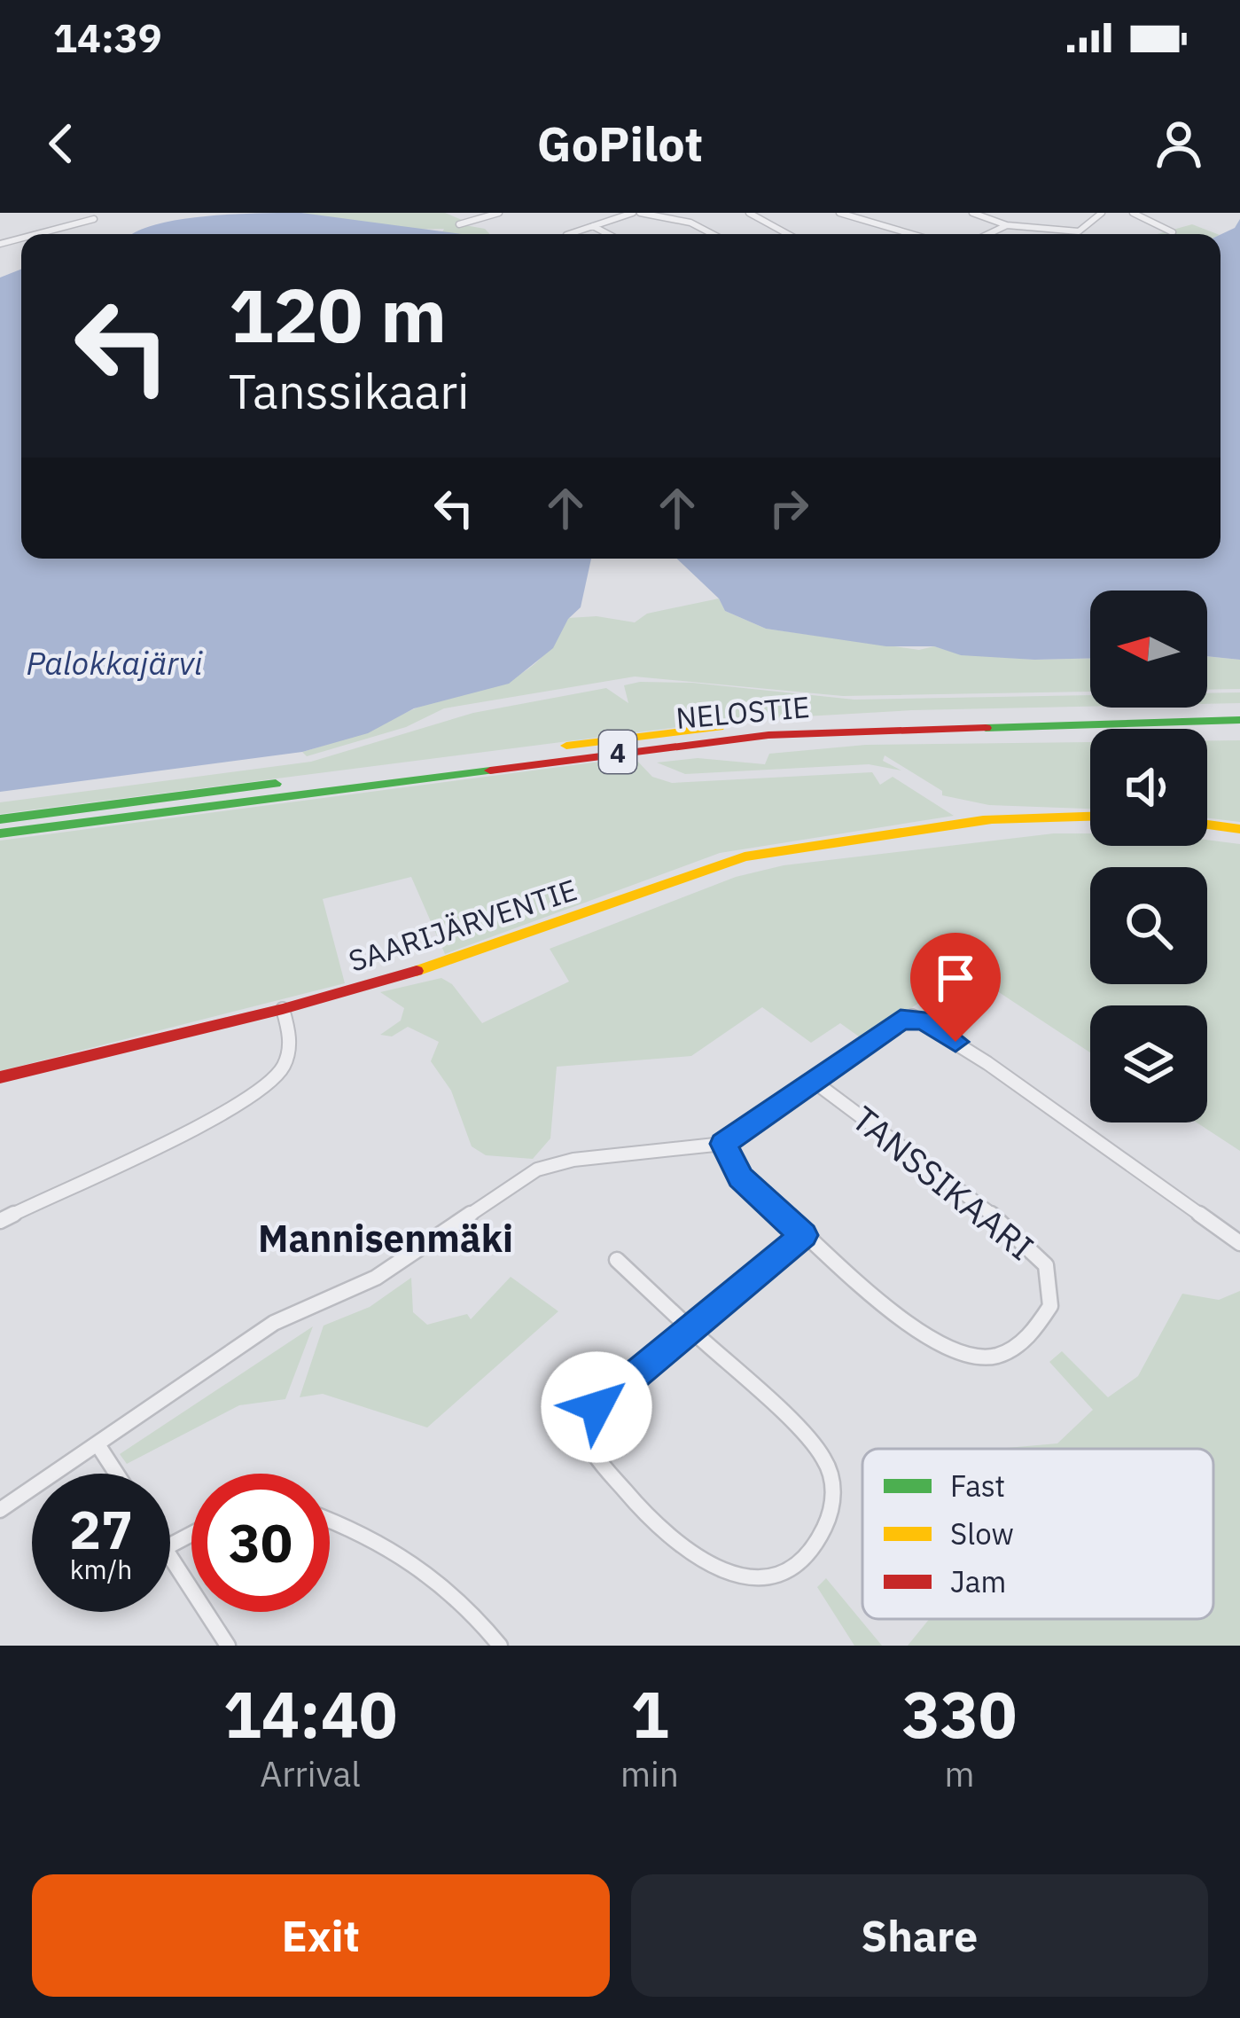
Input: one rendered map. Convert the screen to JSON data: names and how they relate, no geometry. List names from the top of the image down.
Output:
{
  "streets": {
    "main road": ["NELOSTIE", "4", "SAARIJÄRVENTIE"],
    "street": ["TANSSIKAARI"]
  },
  "districts": ["Mannisenmäki"],
  "water": ["Palokkajärvi"],
  "legend": ["Fast", "Slow", "Jam"],
  "north": "left",
  "page": {
    "status": "14:39",
    "header": "GoPilot",
    "turn": ["120 m", "Tanssikaari"],
    "speed": "27 km/h",
    "limit": "30",
    "eta": [
      "14:40",
      "Arrival",
      "1",
      "min",
      "330",
      "m"
    ],
    "buttons": ["Exit", "Share"]
  }
}
